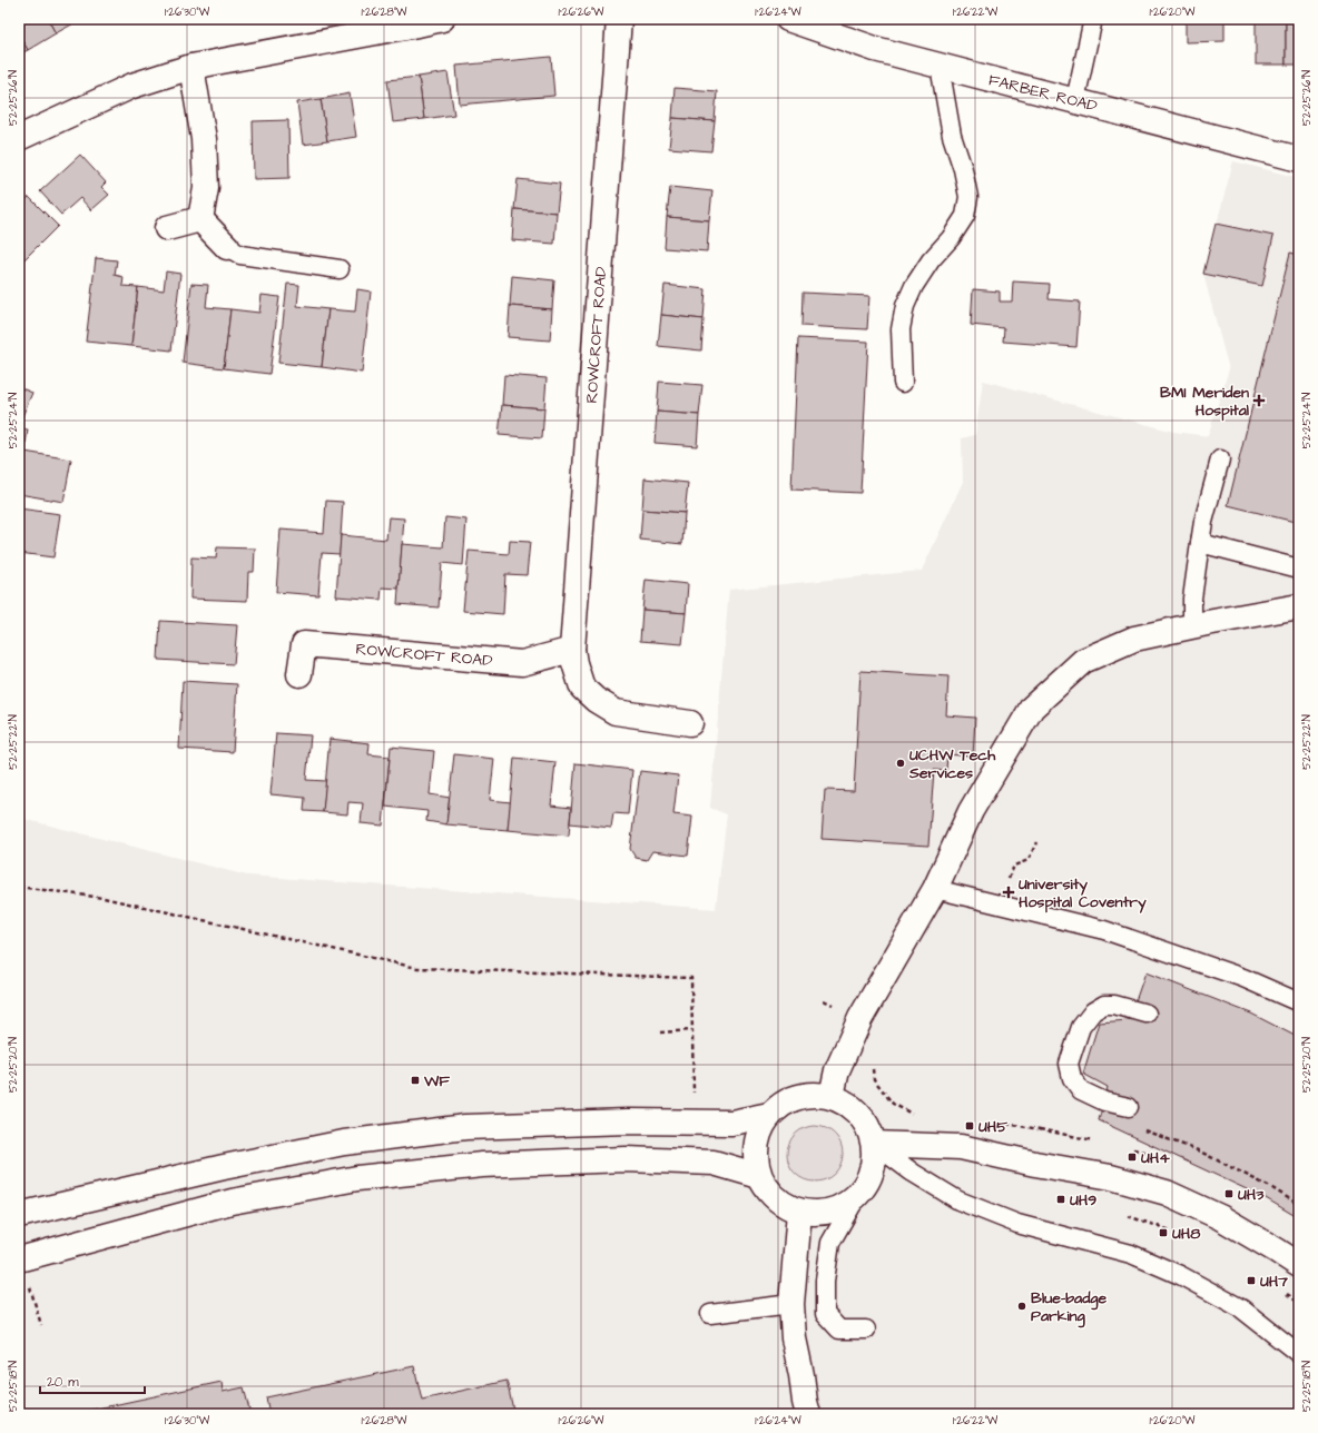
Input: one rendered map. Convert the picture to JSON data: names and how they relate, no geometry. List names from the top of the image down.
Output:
{
  "streets": {
    "street": ["FARBER ROAD", "ROWCROFT ROAD"]
  },
  "places": {
    "health": ["BMI Meriden Hospital", "University Hospital Coventry"],
    "other": ["UCHW Tech Services", "Blue-badge Parking"],
    "transit": [
      "WF",
      "UH5",
      "UH4",
      "UH3",
      "UH9",
      "UH8",
      "UH7"
    ]
  },
  "scale_bar": "20 m",
  "coordinates": [
    "1°26'30\"W",
    "1°26'28\"W",
    "1°26'26\"W",
    "1°26'24\"W",
    "1°26'22\"W",
    "1°26'20\"W",
    "52°25'26\"N",
    "52°25'24\"N",
    "52°25'22\"N",
    "52°25'20\"N",
    "52°25'18\"N"
  ]
}
